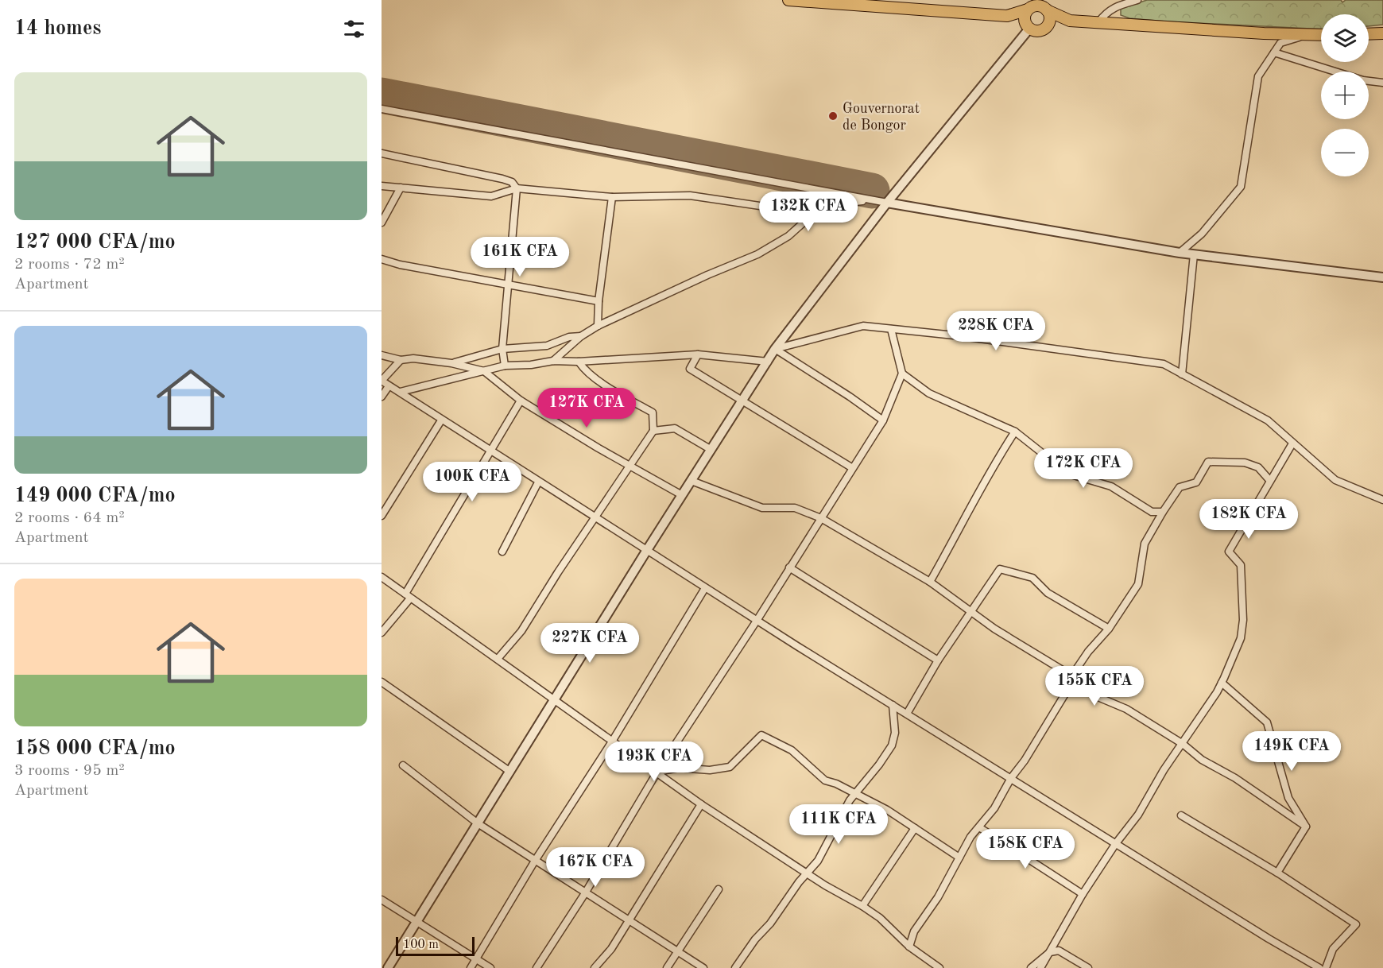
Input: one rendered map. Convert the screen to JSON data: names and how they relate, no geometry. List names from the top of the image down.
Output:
{
  "places": ["Gouvernorat de Bongor"],
  "scale_bar": "100 m",
  "page": {
    "heading": "14 homes",
    "map_buttons": ["+", "−"],
    "list": [
      {
        "name": "127 000 CFA/mo",
        "note": "2 rooms · 72 m² · Apartment"
      },
      {
        "name": "149 000 CFA/mo",
        "note": "2 rooms · 64 m² · Apartment"
      },
      {
        "name": "158 000 CFA/mo",
        "note": "3 rooms · 95 m² · Apartment"
      }
    ],
    "price": [
      "132K CFA",
      "161K CFA",
      "228K CFA",
      "127K CFA",
      "172K CFA",
      "100K CFA",
      "182K CFA",
      "227K CFA",
      "155K CFA",
      "149K CFA",
      "193K CFA",
      "111K CFA",
      "158K CFA",
      "167K CFA"
    ],
    "scale": "100 m"
  }
}
